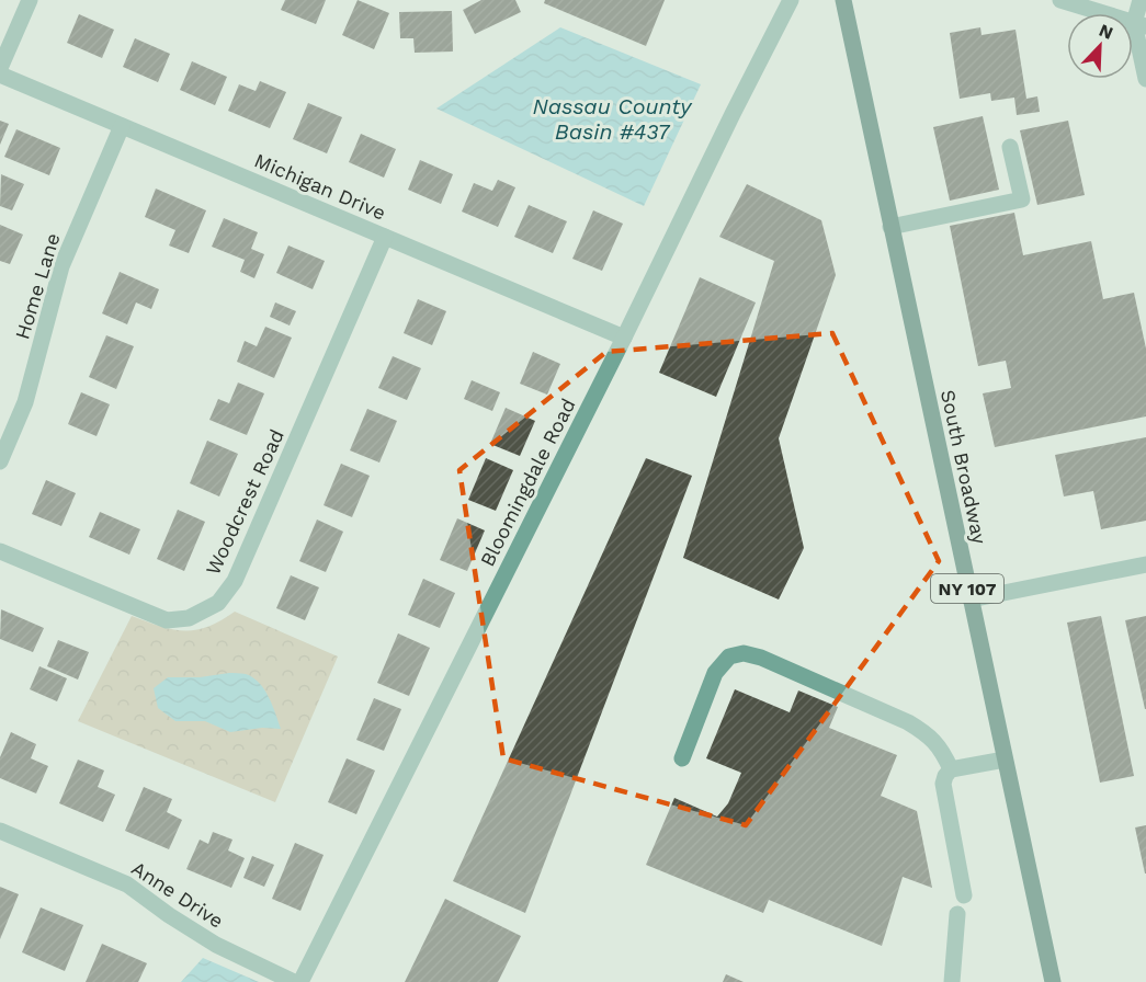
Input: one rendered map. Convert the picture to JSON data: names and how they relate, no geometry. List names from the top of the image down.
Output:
{
  "streets": {
    "main road": ["South Broadway", "NY 107"],
    "street": [
      "Michigan Drive",
      "Home Lane",
      "Bloomingdale Road",
      "Woodcrest Road",
      "Anne Drive"
    ]
  },
  "crossings": [
    ["Michigan Drive", "Home Lane"],
    ["Michigan Drive", "Bloomingdale Road"],
    ["Michigan Drive", "Woodcrest Road"]
  ],
  "water": ["Nassau County Basin #437"],
  "north": "top right"
}
